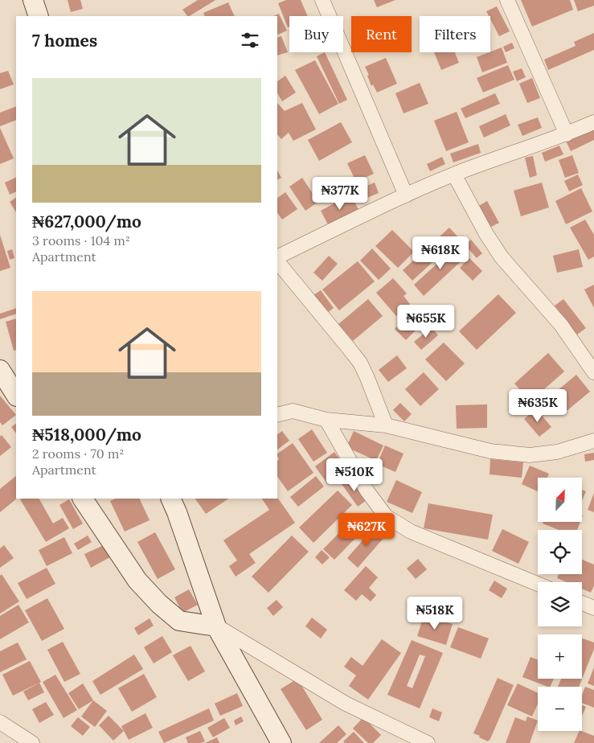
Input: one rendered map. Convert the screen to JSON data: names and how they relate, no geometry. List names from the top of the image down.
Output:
{
  "north": "top right",
  "page": {
    "chip": ["Buy", "Rent", "Filters"],
    "heading": "7 homes",
    "list": [
      {
        "name": "₦627,000/mo",
        "note": "3 rooms · 104 m² · Apartment"
      },
      {
        "name": "₦518,000/mo",
        "note": "2 rooms · 70 m² · Apartment"
      }
    ],
    "price": [
      "₦377K",
      "₦618K",
      "₦655K",
      "₦635K",
      "₦510K",
      "₦627K",
      "₦518K"
    ],
    "map_buttons": ["+", "−"]
  }
}
